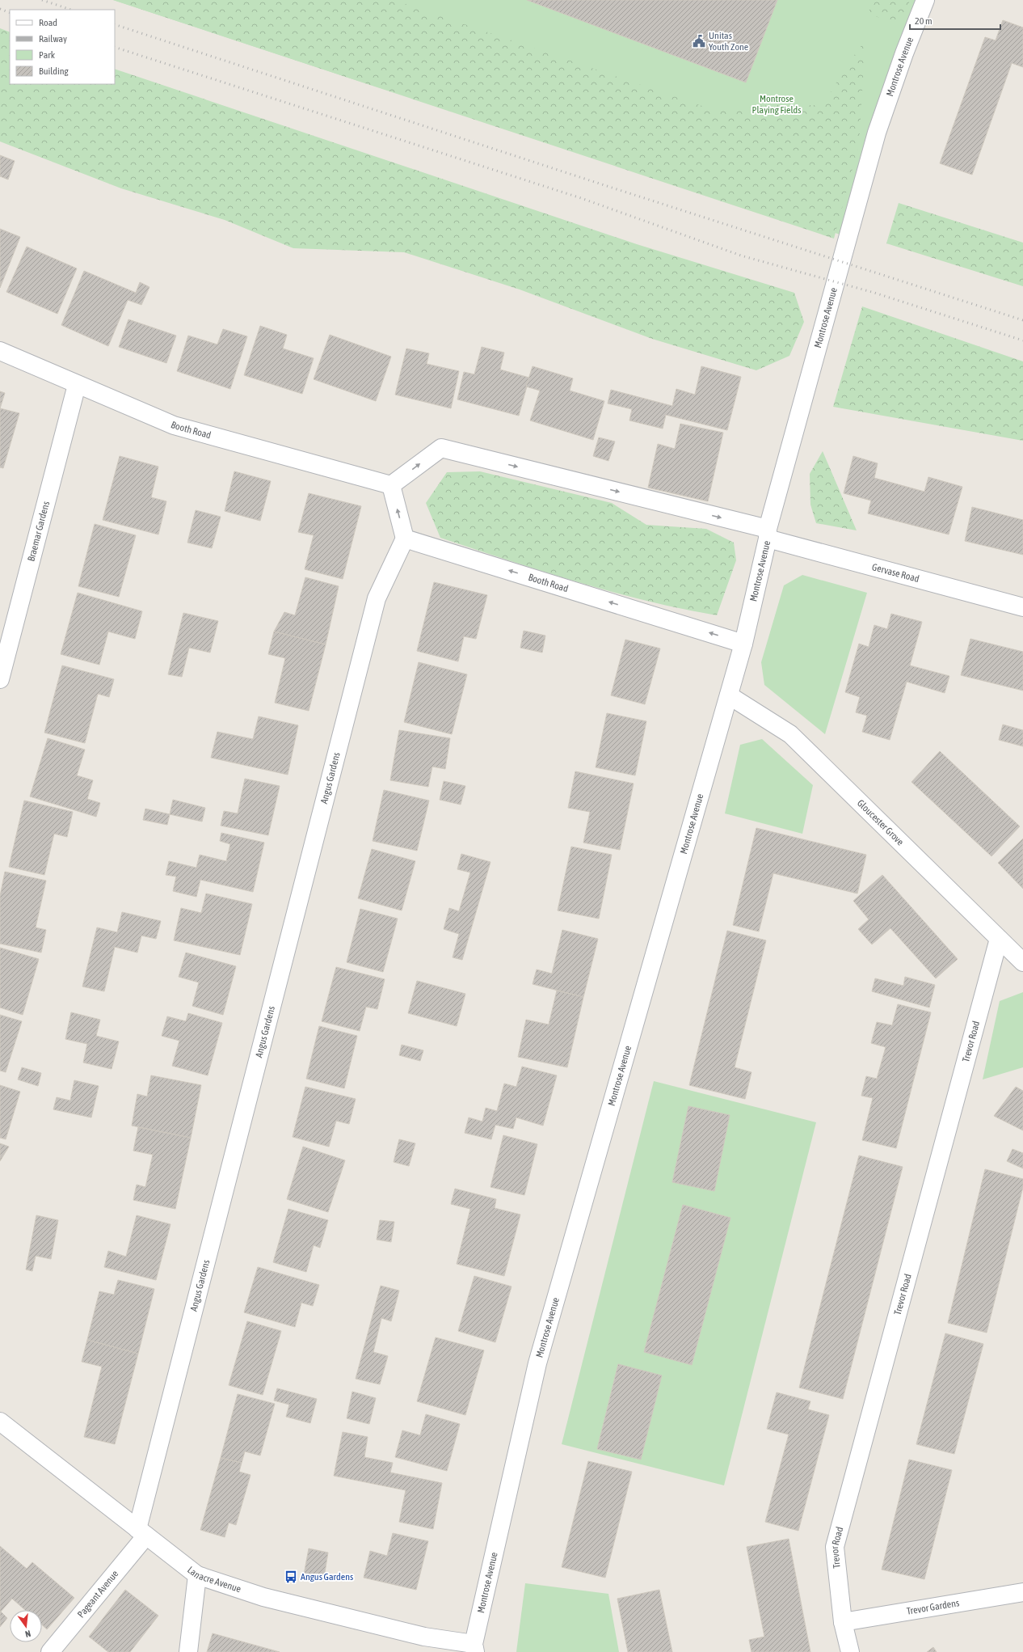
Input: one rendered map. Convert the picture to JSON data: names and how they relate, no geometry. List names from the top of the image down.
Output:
{
  "streets": {
    "street": [
      "Montrose Avenue",
      "Booth Road",
      "Braemar Gardens",
      "Gervase Road",
      "Angus Gardens",
      "Gloucester Grove",
      "Trevor Road",
      "Lanacre Avenue",
      "Pageant Avenue",
      "Trevor Gardens"
    ]
  },
  "crossings": [
    ["Montrose Avenue", "Booth Road"],
    ["Montrose Avenue", "Gervase Road"],
    ["Montrose Avenue", "Gloucester Grove"],
    ["Montrose Avenue", "Lanacre Avenue"],
    ["Booth Road", "Braemar Gardens"],
    ["Booth Road", "Angus Gardens"],
    ["Angus Gardens", "Lanacre Avenue"],
    ["Angus Gardens", "Pageant Avenue"],
    ["Gloucester Grove", "Trevor Road"],
    ["Trevor Road", "Trevor Gardens"],
    ["Lanacre Avenue", "Pageant Avenue"]
  ],
  "parks": ["Montrose Playing Fields"],
  "places": {
    "public building": ["Unitas Youth Zone"],
    "bus stop": ["Angus Gardens"]
  },
  "legend": [
    "Road",
    "Railway",
    "Park",
    "Building"
  ],
  "scale_bar": "20 m",
  "north": "bottom"
}
